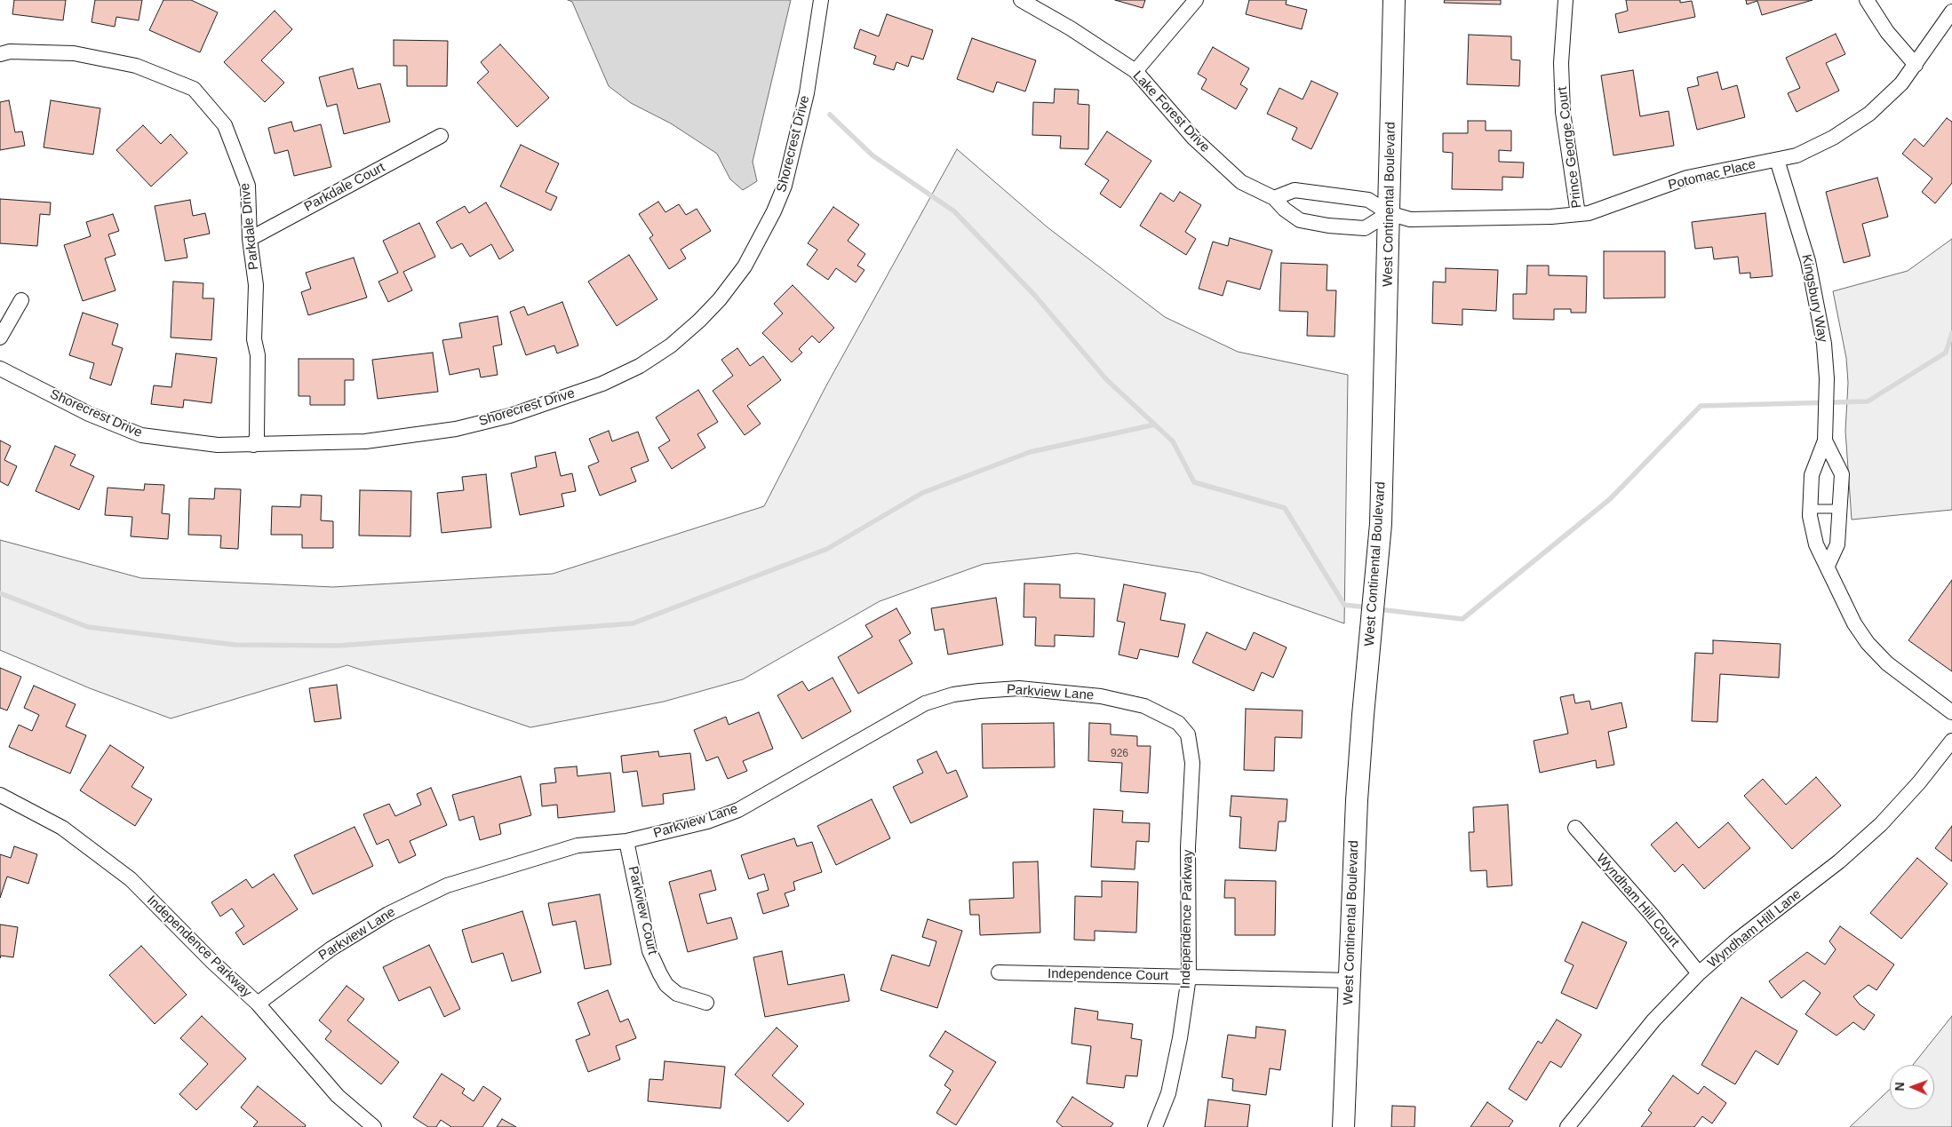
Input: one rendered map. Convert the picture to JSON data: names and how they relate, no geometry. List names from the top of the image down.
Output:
{
  "streets": {
    "main road": ["West Continental Boulevard"],
    "street": [
      "Lake Forest Drive",
      "Shorecrest Drive",
      "Prince George Court",
      "Potomac Place",
      "Parkdale Court",
      "Parkdale Drive",
      "Kingsbury Way",
      "Parkview Lane",
      "Wyndham Hill Court",
      "Parkview Court",
      "Independence Parkway",
      "Wyndham Hill Lane",
      "Independence Court"
    ]
  },
  "crossings": [
    ["Lake Forest Drive", "Potomac Place"],
    ["Lake Forest Drive", "West Continental Boulevard"],
    ["Shorecrest Drive", "Parkdale Drive"],
    ["Prince George Court", "Potomac Place"],
    ["Potomac Place", "West Continental Boulevard"],
    ["Potomac Place", "Kingsbury Way"],
    ["Parkdale Court", "Parkdale Drive"],
    ["West Continental Boulevard", "Independence Court"],
    ["Parkview Lane", "Parkview Court"],
    ["Parkview Lane", "Independence Parkway"],
    ["Wyndham Hill Court", "Wyndham Hill Lane"],
    ["Independence Parkway", "Independence Court"]
  ],
  "house_numbers": ["926"],
  "north": "left"
}
